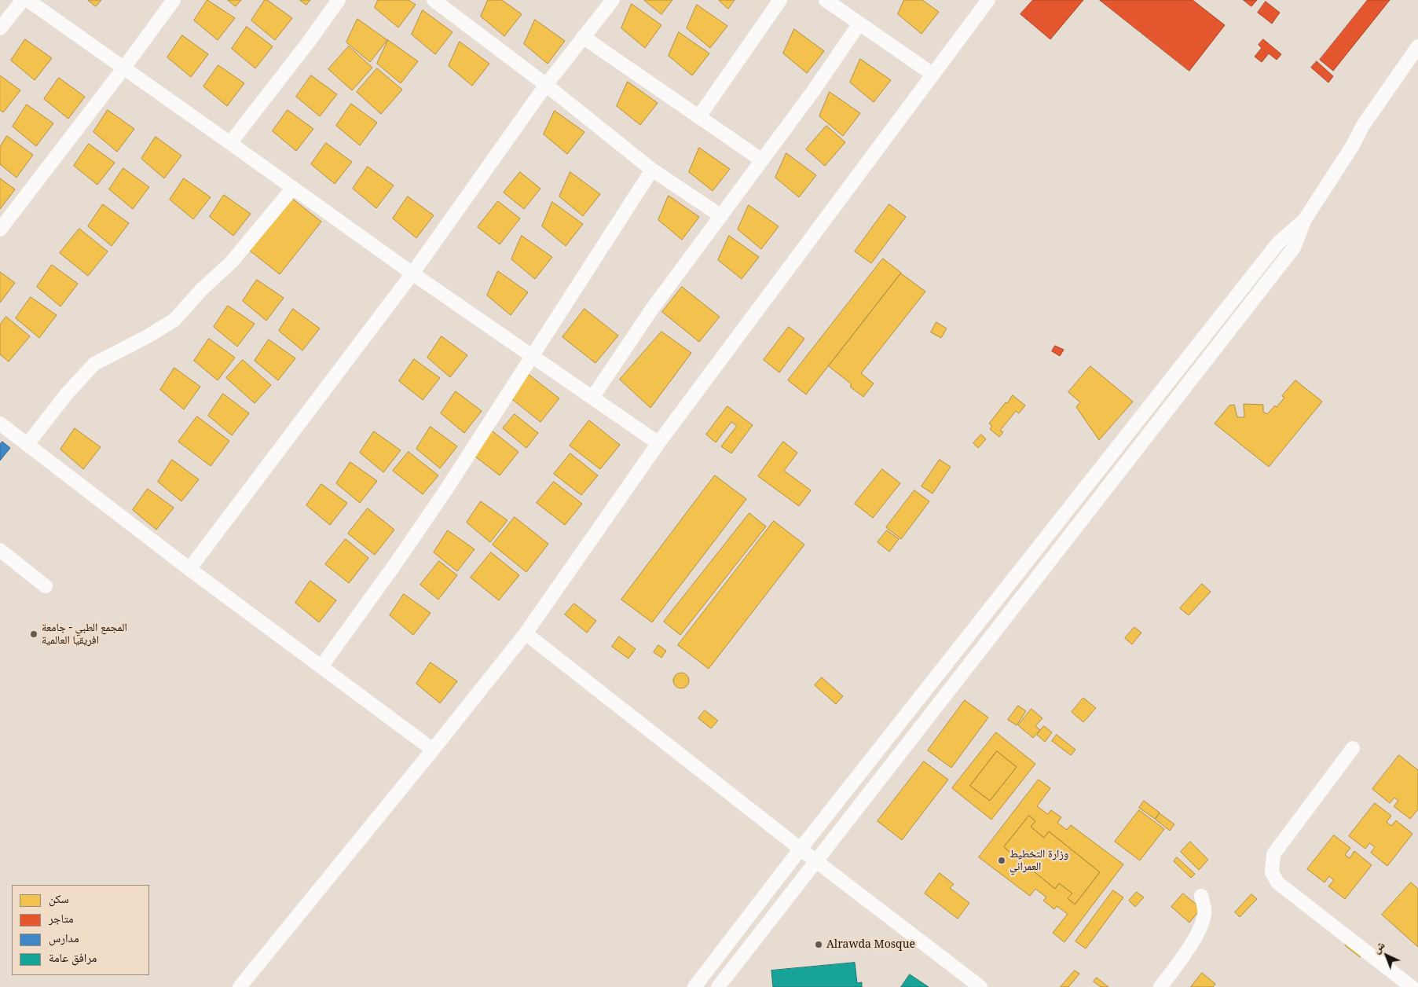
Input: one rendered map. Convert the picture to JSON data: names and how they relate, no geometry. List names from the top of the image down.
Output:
{
  "places": ["المجمع الطبي - جامعة افريقيا العالمية", "وزارة التخطيط العمراني", "Alrawda Mosque"],
  "legend": [
    "سكن",
    "متاجر",
    "مدارس",
    "مرافق عامة"
  ],
  "north": "top left"
}
